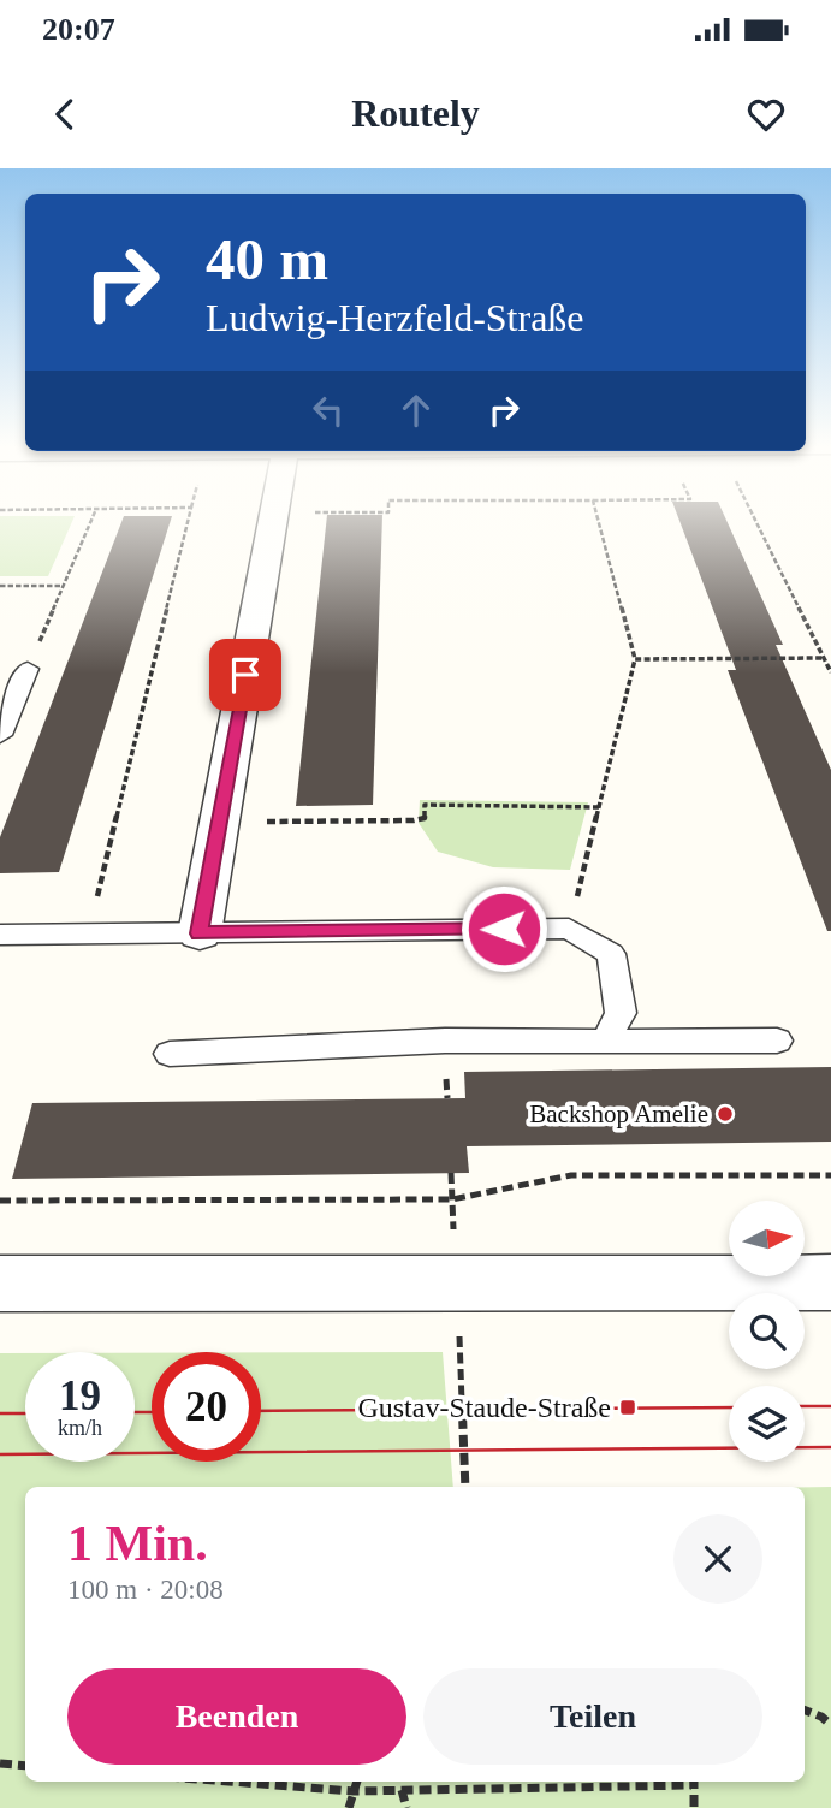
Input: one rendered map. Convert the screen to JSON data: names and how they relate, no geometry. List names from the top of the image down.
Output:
{
  "places": {
    "other": ["Backshop Amelie"],
    "transit": ["Gustav-Staude-Straße"]
  },
  "north": "right",
  "page": {
    "status": "20:07",
    "header": "Routely",
    "turn": ["40 m", "Ludwig-Herzfeld-Straße"],
    "speed": "19 km/h",
    "limit": "20",
    "heading": ["1 Min.", "100 m · 20:08"],
    "buttons": ["Beenden", "Teilen"]
  }
}
